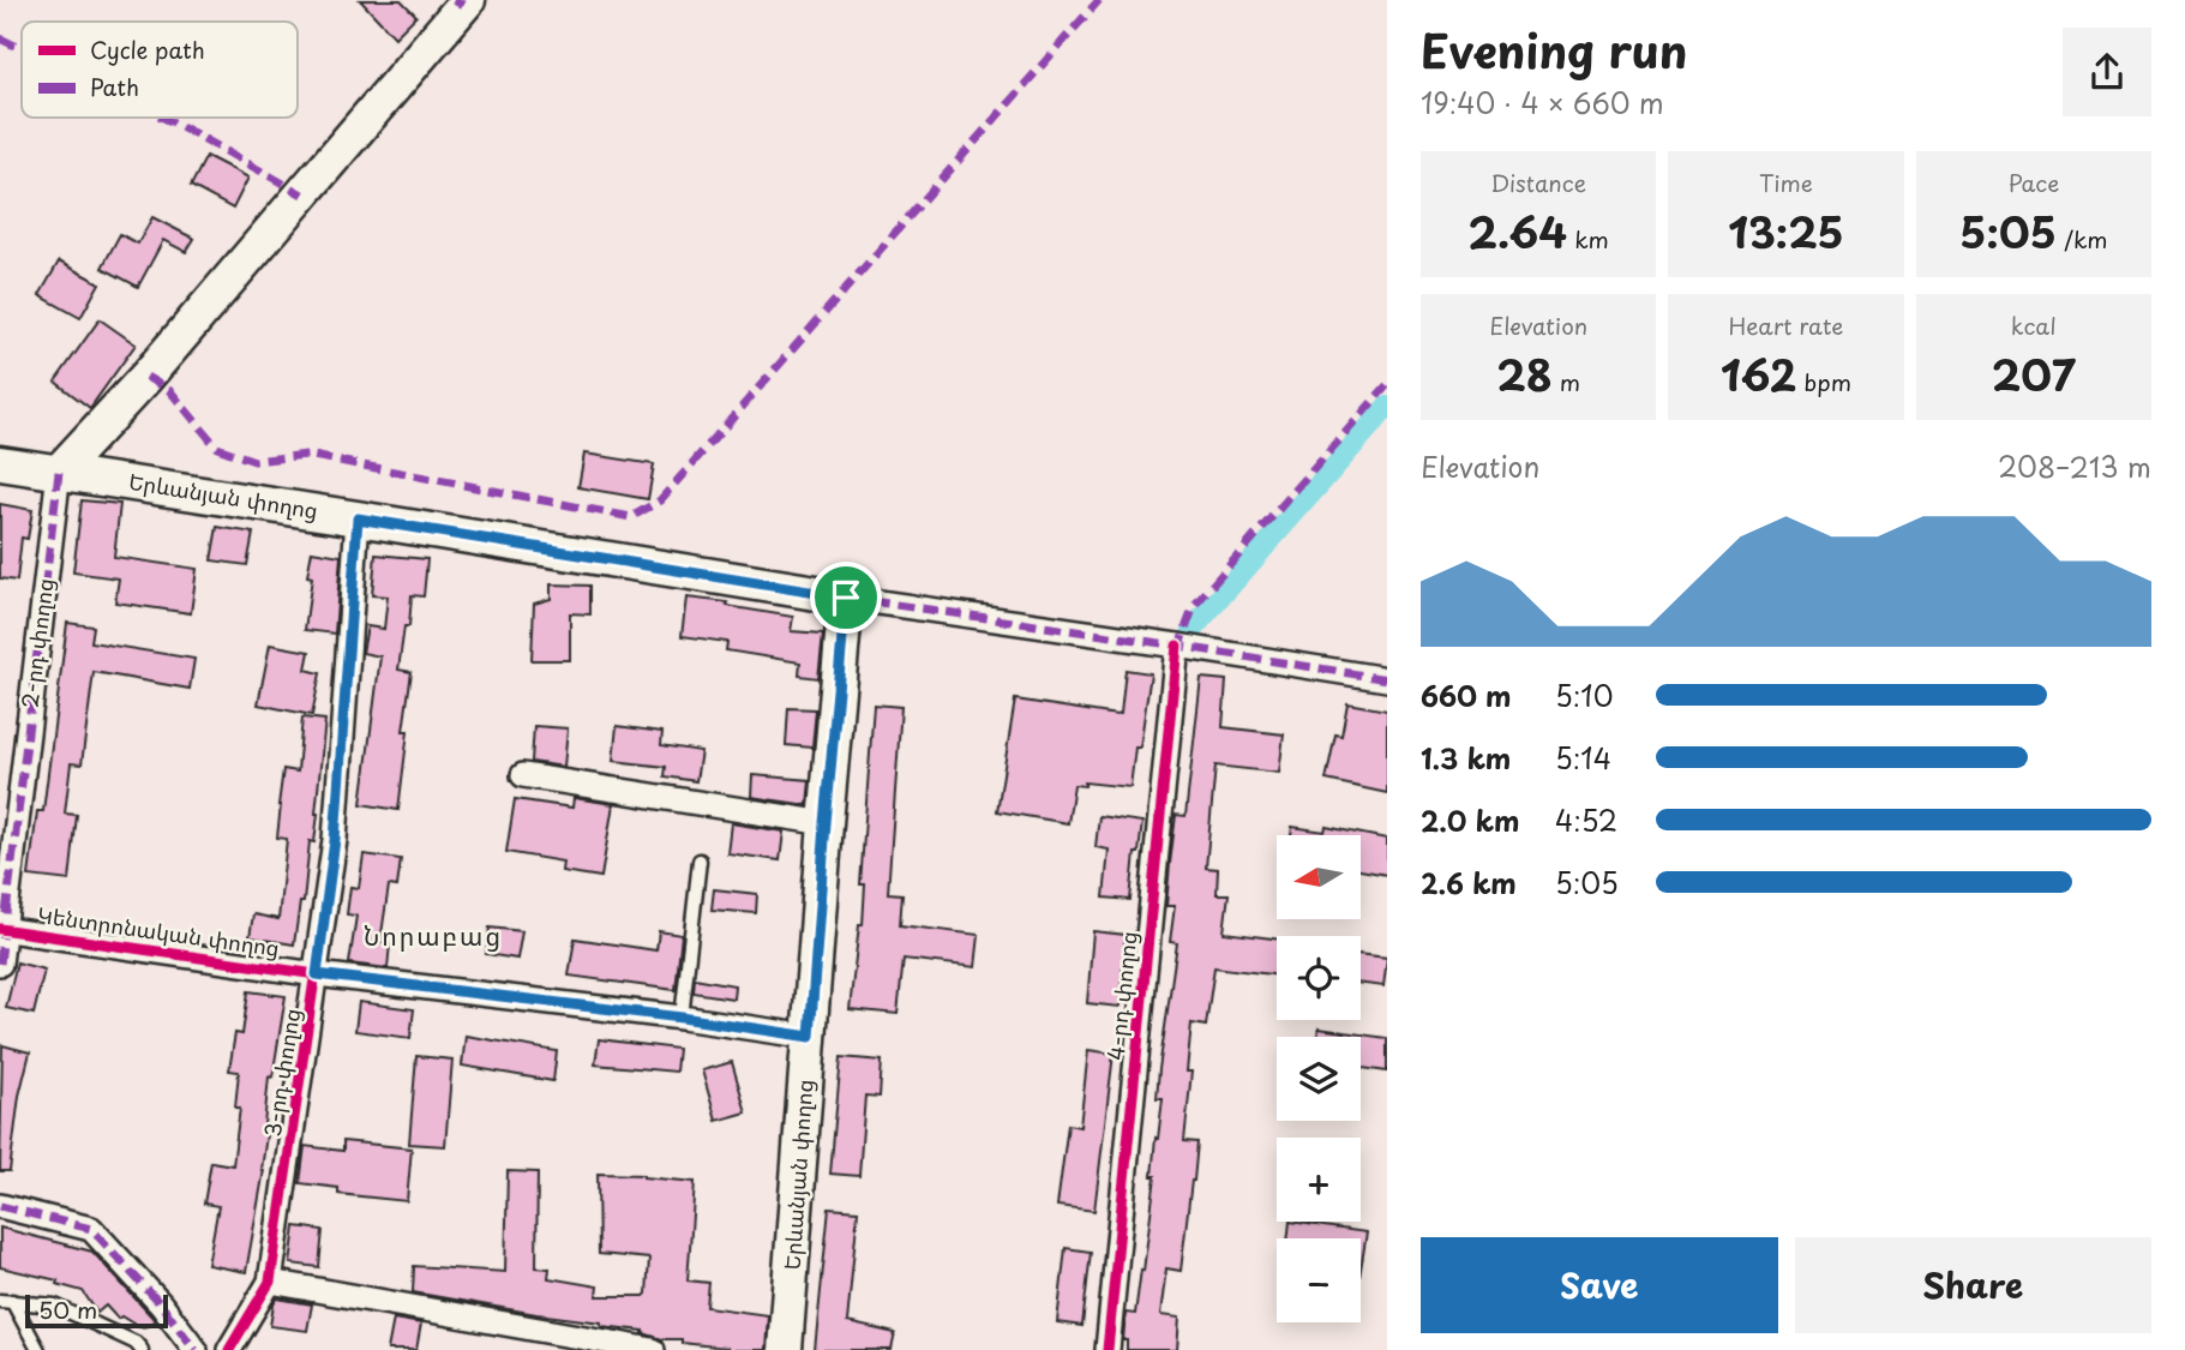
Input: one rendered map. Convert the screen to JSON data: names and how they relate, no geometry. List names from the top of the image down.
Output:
{
  "streets": {
    "main road": ["Երևանյան փողոց"],
    "street": [
      "2-րդ փողոց",
      "Կենտրոնական փողոց",
      "4-րդ փողոց",
      "3-րդ փողոց"
    ]
  },
  "crossings": [
    ["Երևանյան փողոց", "2-րդ փողոց"],
    ["Երևանյան փողոց", "Կենտրոնական փողոց"],
    ["Երևանյան փողոց", "3-րդ փողոց"],
    ["2-րդ փողոց", "Կենտրոնական փողոց"],
    ["Կենտրոնական փողոց", "3-րդ փողոց"]
  ],
  "districts": ["Նորաբաց"],
  "legend": ["Cycle path", "Path"],
  "scale_bar": "50 m",
  "north": "left",
  "page": {
    "heading": ["Evening run", "19:40 · 4 × 660 m"],
    "stats": [
      ["Distance", "2.64 km"],
      ["Time", "13:25"],
      ["Pace", "5:05 /km"],
      ["Elevation", "28 m"],
      ["Heart rate", "162 bpm"],
      ["kcal", "207"]
    ],
    "chart": ["Elevation", "208–213 m"],
    "list": [
      {
        "name": "660 m",
        "note": "5:10"
      },
      {
        "name": "1.3 km",
        "note": "5:14"
      },
      {
        "name": "2.0 km",
        "note": "4:52"
      },
      {
        "name": "2.6 km",
        "note": "5:05"
      }
    ],
    "map_buttons": ["+", "−"],
    "buttons": ["Save", "Share"],
    "scale": "50 m"
  }
}
